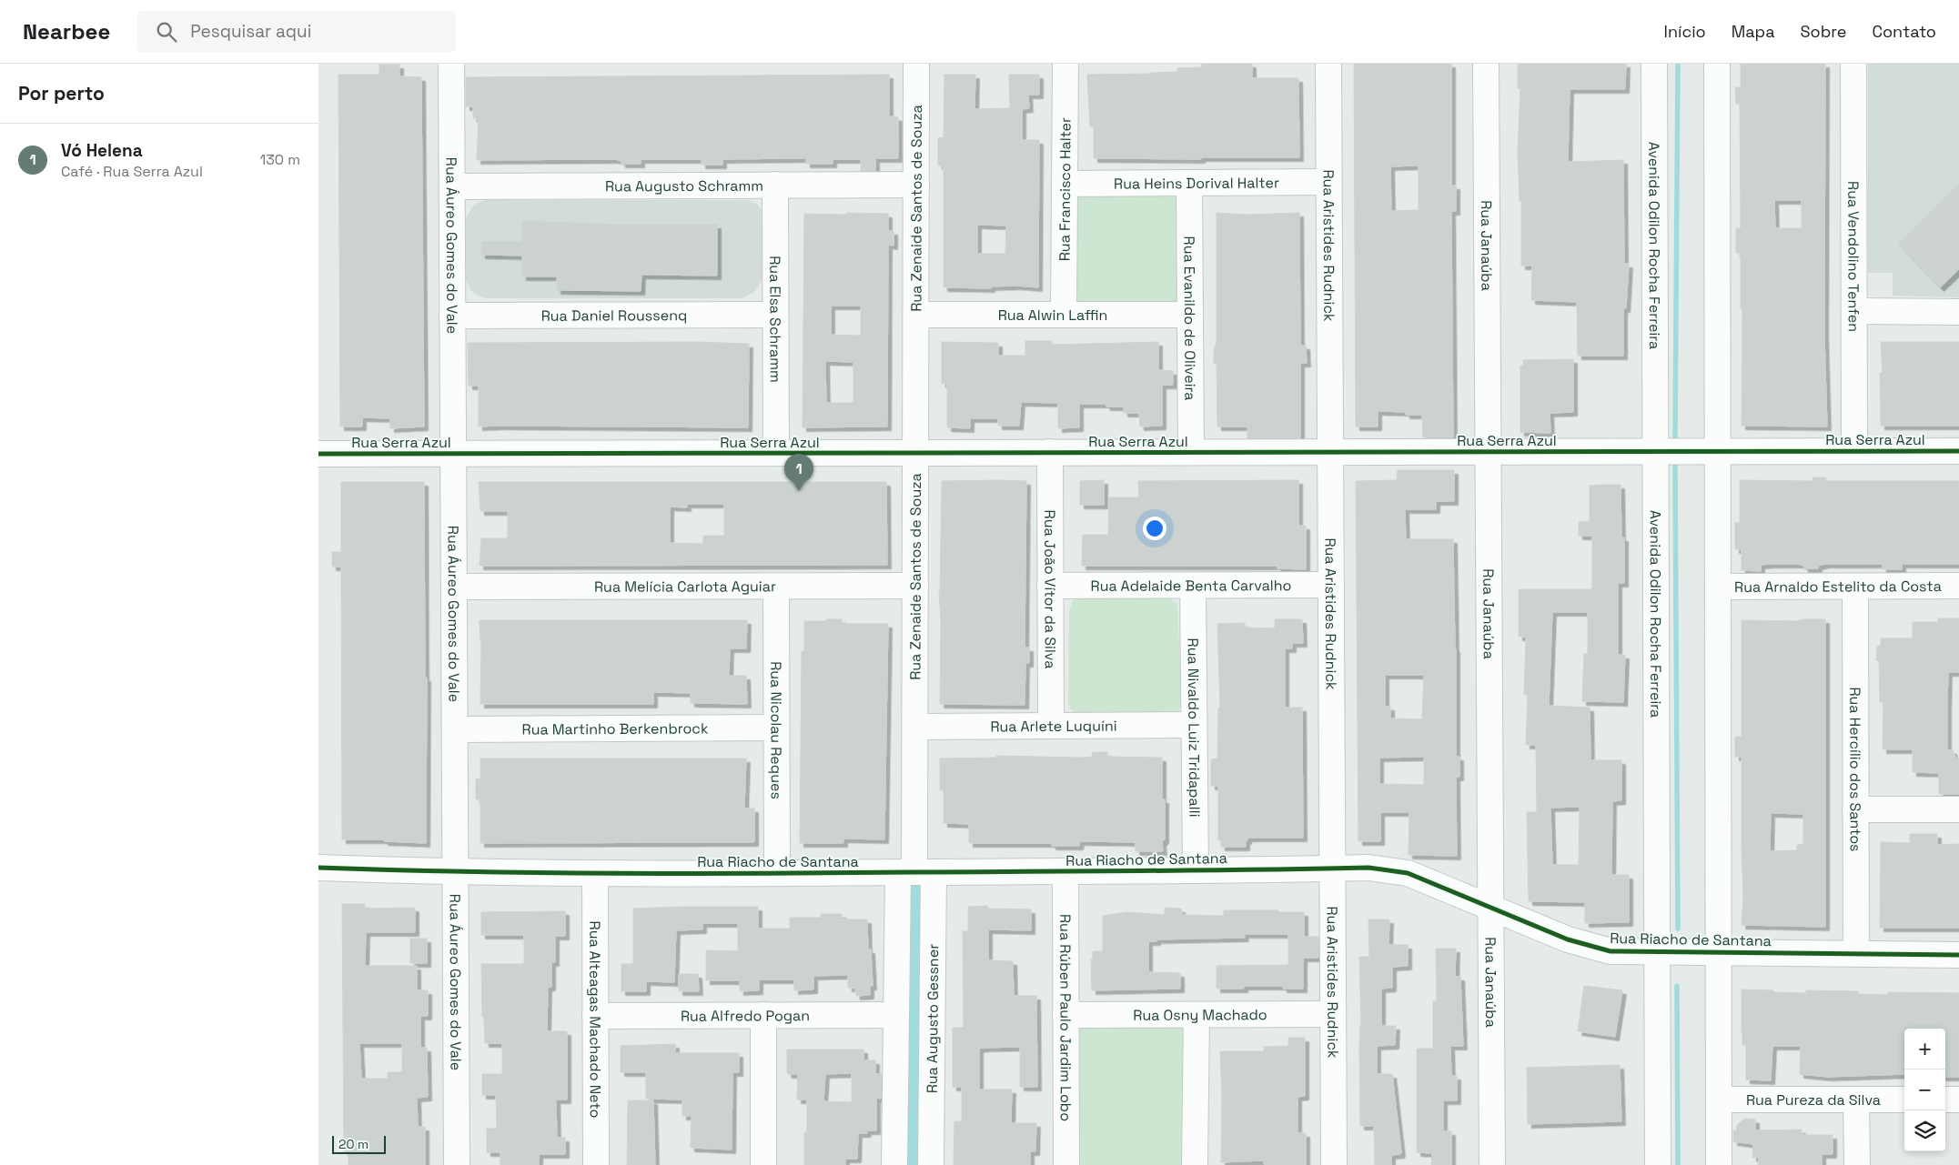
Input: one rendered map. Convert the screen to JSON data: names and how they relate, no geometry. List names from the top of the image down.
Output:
{
  "streets": {
    "street": [
      "Rua Heins Dorival Halter",
      "Rua Augusto Schramm",
      "Rua Francisco Halter",
      "Rua Zenaide Santos de Souza",
      "Rua Áureo Gomes do Vale",
      "Rua Aristides Rudnick",
      "Rua Janaúba",
      "Avenida Odilon Rocha Ferreira",
      "Rua Vendolino Tenfen",
      "Rua Alwin Laffin",
      "Rua Daniel Roussenq",
      "Rua Evanildo de Oliveira",
      "Rua Elsa Schramm",
      "Rua Serra Azul",
      "Rua Adelaide Benta Carvalho",
      "Rua Melícia Carlota Aguiar",
      "Rua Arnaldo Estelito da Costa",
      "Rua João Vítor da Silva",
      "Rua Arlete Luquíni",
      "Rua Martinho Berkenbrock",
      "Rua Nivaldo Luiz Tridapalli",
      "Rua Nicolau Reques",
      "Rua Hercílio dos Santos",
      "Rua Riacho de Santana",
      "Rua Alfredo Pogan",
      "Rua Osny Machado",
      "Rua Augusto Gessner",
      "Rua Rúben Paulo Jardim Lobo",
      "Rua Alteagas Machado Neto",
      "Rua Pureza da Silva"
    ]
  },
  "crossings": [
    ["Rua Heins Dorival Halter", "Rua Francisco Halter"],
    ["Rua Heins Dorival Halter", "Rua Aristides Rudnick"],
    ["Rua Heins Dorival Halter", "Rua Evanildo de Oliveira"],
    ["Rua Augusto Schramm", "Rua Zenaide Santos de Souza"],
    ["Rua Augusto Schramm", "Rua Áureo Gomes do Vale"],
    ["Rua Augusto Schramm", "Rua Elsa Schramm"],
    ["Rua Francisco Halter", "Rua Alwin Laffin"],
    ["Rua Zenaide Santos de Souza", "Rua Alwin Laffin"],
    ["Rua Zenaide Santos de Souza", "Rua Serra Azul"],
    ["Rua Zenaide Santos de Souza", "Rua Melícia Carlota Aguiar"],
    ["Rua Zenaide Santos de Souza", "Rua Arlete Luquíni"],
    ["Rua Zenaide Santos de Souza", "Rua Riacho de Santana"],
    ["Rua Zenaide Santos de Souza", "Rua Augusto Gessner"],
    ["Rua Áureo Gomes do Vale", "Rua Daniel Roussenq"],
    ["Rua Áureo Gomes do Vale", "Rua Serra Azul"],
    ["Rua Áureo Gomes do Vale", "Rua Melícia Carlota Aguiar"],
    ["Rua Áureo Gomes do Vale", "Rua Martinho Berkenbrock"],
    ["Rua Áureo Gomes do Vale", "Rua Riacho de Santana"],
    ["Rua Aristides Rudnick", "Rua Serra Azul"],
    ["Rua Aristides Rudnick", "Rua Adelaide Benta Carvalho"],
    ["Rua Aristides Rudnick", "Rua Riacho de Santana"],
    ["Rua Aristides Rudnick", "Rua Osny Machado"],
    ["Rua Janaúba", "Rua Serra Azul"],
    ["Rua Janaúba", "Rua Riacho de Santana"],
    ["Avenida Odilon Rocha Ferreira", "Rua Serra Azul"],
    ["Avenida Odilon Rocha Ferreira", "Rua Riacho de Santana"],
    ["Rua Vendolino Tenfen", "Rua Serra Azul"],
    ["Rua Alwin Laffin", "Rua Evanildo de Oliveira"],
    ["Rua Daniel Roussenq", "Rua Elsa Schramm"],
    ["Rua Evanildo de Oliveira", "Rua Serra Azul"],
    ["Rua Elsa Schramm", "Rua Serra Azul"],
    ["Rua Serra Azul", "Rua João Vítor da Silva"],
    ["Rua Adelaide Benta Carvalho", "Rua João Vítor da Silva"],
    ["Rua Adelaide Benta Carvalho", "Rua Nivaldo Luiz Tridapalli"],
    ["Rua Melícia Carlota Aguiar", "Rua Nicolau Reques"],
    ["Rua Arnaldo Estelito da Costa", "Rua Hercílio dos Santos"],
    ["Rua João Vítor da Silva", "Rua Arlete Luquíni"],
    ["Rua Arlete Luquíni", "Rua Nivaldo Luiz Tridapalli"],
    ["Rua Martinho Berkenbrock", "Rua Nicolau Reques"],
    ["Rua Nivaldo Luiz Tridapalli", "Rua Riacho de Santana"],
    ["Rua Nicolau Reques", "Rua Riacho de Santana"],
    ["Rua Hercílio dos Santos", "Rua Riacho de Santana"],
    ["Rua Riacho de Santana", "Rua Augusto Gessner"],
    ["Rua Riacho de Santana", "Rua Rúben Paulo Jardim Lobo"],
    ["Rua Riacho de Santana", "Rua Alteagas Machado Neto"],
    ["Rua Alfredo Pogan", "Rua Alteagas Machado Neto"],
    ["Rua Osny Machado", "Rua Rúben Paulo Jardim Lobo"]
  ],
  "scale_bar": "20 m",
  "page": {
    "header": "Nearbee",
    "search": "Pesquisar aqui",
    "nav": [
      "Início",
      "Mapa",
      "Sobre",
      "Contato"
    ],
    "heading": "Por perto",
    "list": [
      {
        "mark": "1",
        "name": "Vó Helena",
        "note": "Café · Rua Serra Azul",
        "value": "130 m"
      }
    ],
    "pins": "1",
    "map_buttons": ["+", "−"],
    "scale": "20 m"
  }
}
